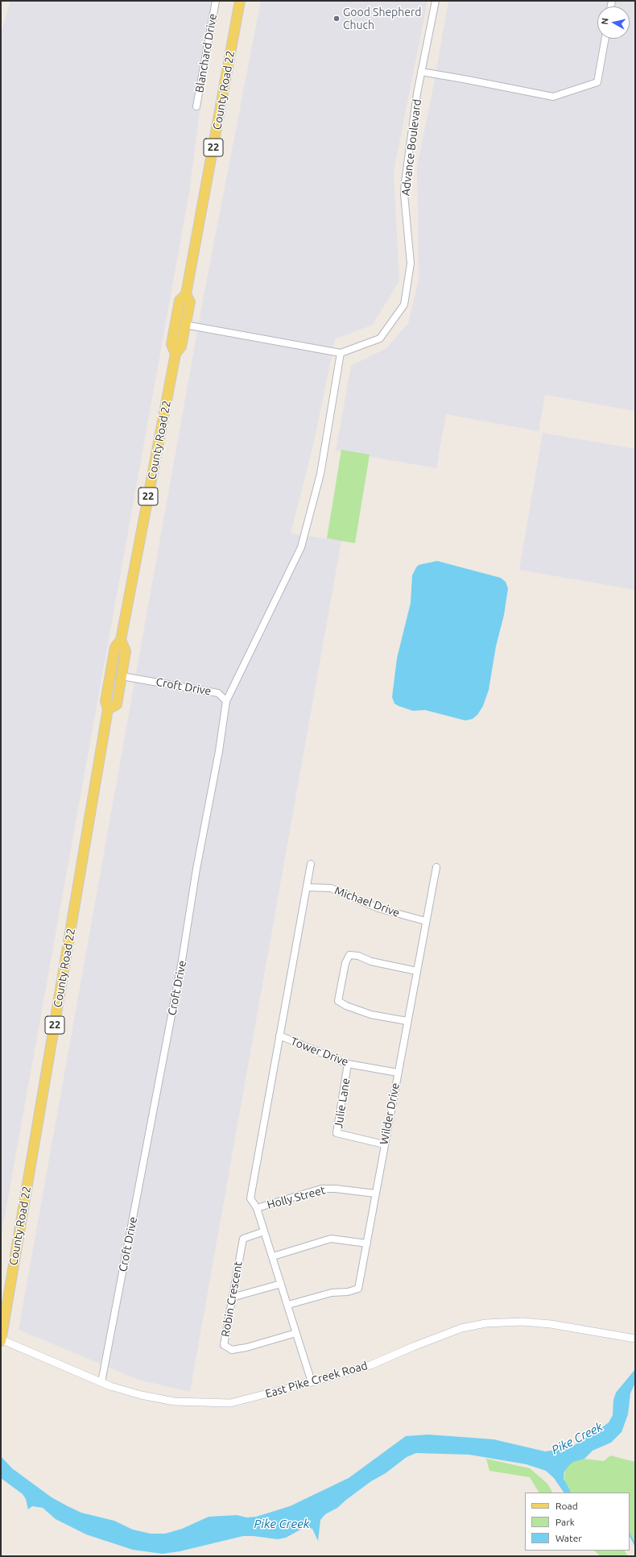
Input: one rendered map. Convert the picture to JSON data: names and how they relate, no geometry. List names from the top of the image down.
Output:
{
  "streets": {
    "main road": ["County Road 22", "22"],
    "street": [
      "Blanchard Drive",
      "Advance Boulevard",
      "Croft Drive",
      "Michael Drive",
      "Tower Drive",
      "Julie Lane",
      "Wilder Drive",
      "Holly Street",
      "Robin Crescent",
      "East Pike Creek Road"
    ]
  },
  "crossings": [
    ["County Road 22", "Croft Drive"],
    ["County Road 22", "East Pike Creek Road"],
    ["Croft Drive", "East Pike Creek Road"],
    ["Michael Drive", "Wilder Drive"],
    ["Tower Drive", "Julie Lane"],
    ["Tower Drive", "Wilder Drive"],
    ["Julie Lane", "Wilder Drive"],
    ["Wilder Drive", "Holly Street"]
  ],
  "water": ["Pike Creek"],
  "places": ["Good Shepherd Chuch"],
  "legend": ["Road", "Park", "Water"],
  "north": "left"
}
